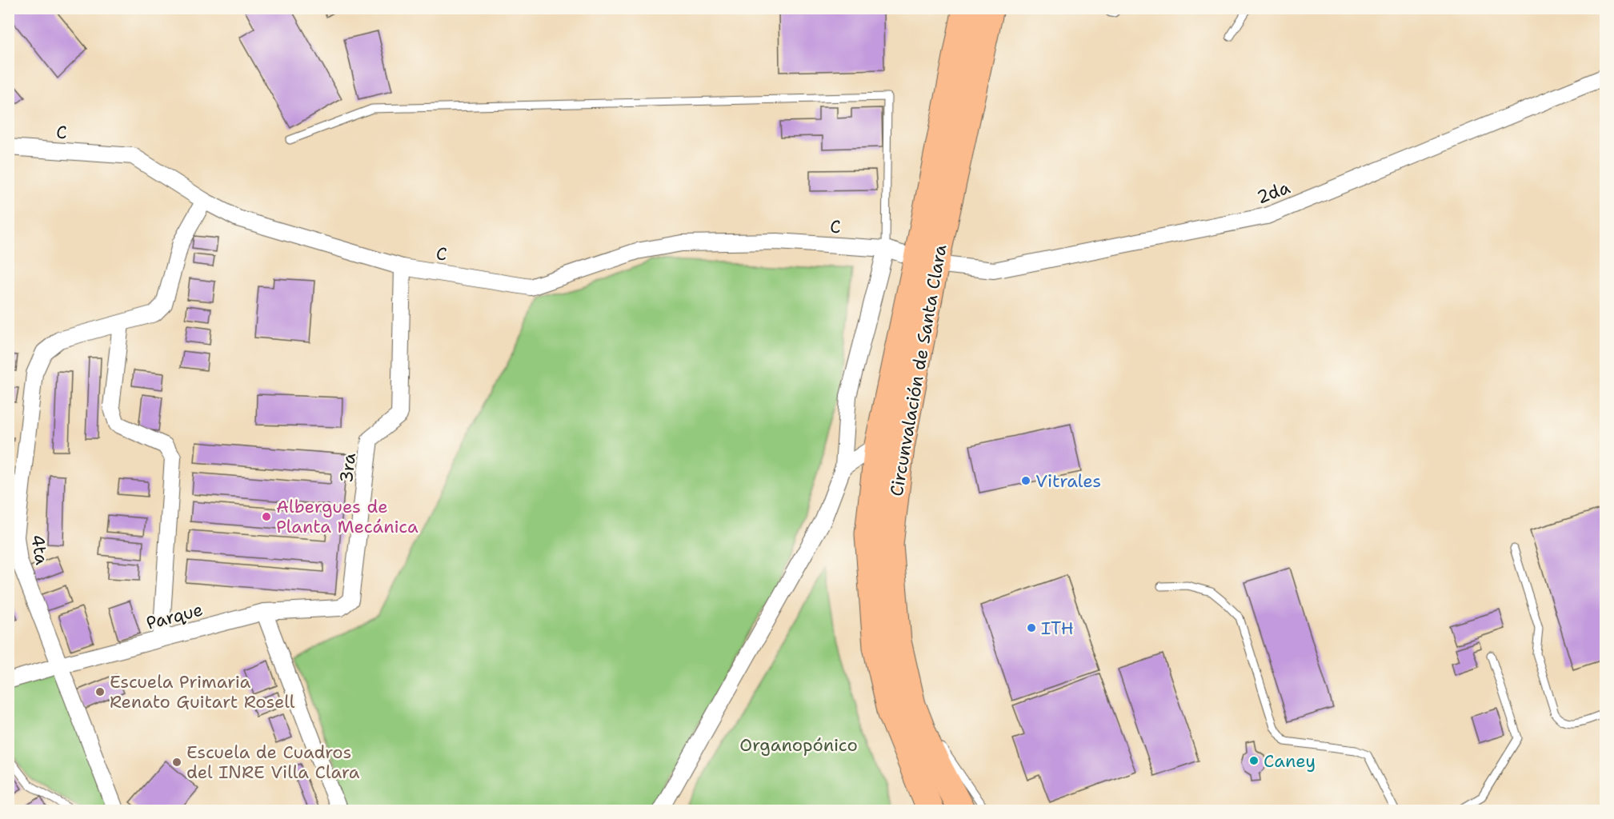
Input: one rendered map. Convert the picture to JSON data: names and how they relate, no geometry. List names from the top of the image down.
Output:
{
  "streets": {
    "highway": ["Circunvalación de Santa Clara"],
    "street": [
      "C",
      "2da",
      "3ra",
      "4ta",
      "Parque"
    ]
  },
  "crossings": [
    ["C", "2da"],
    ["C", "3ra"],
    ["C", "4ta"],
    ["2da", "Circunvalación de Santa Clara"],
    ["3ra", "Parque"],
    ["4ta", "Parque"]
  ],
  "parks": ["Organopónico"],
  "places": [
    "Vitrales",
    "Albergues de Planta Mecánica",
    "ITH",
    "Escuela Primaria Renato Guitart Rosell",
    "Caney",
    "Escuela de Cuadros del INRE Villa Clara"
  ]
}
